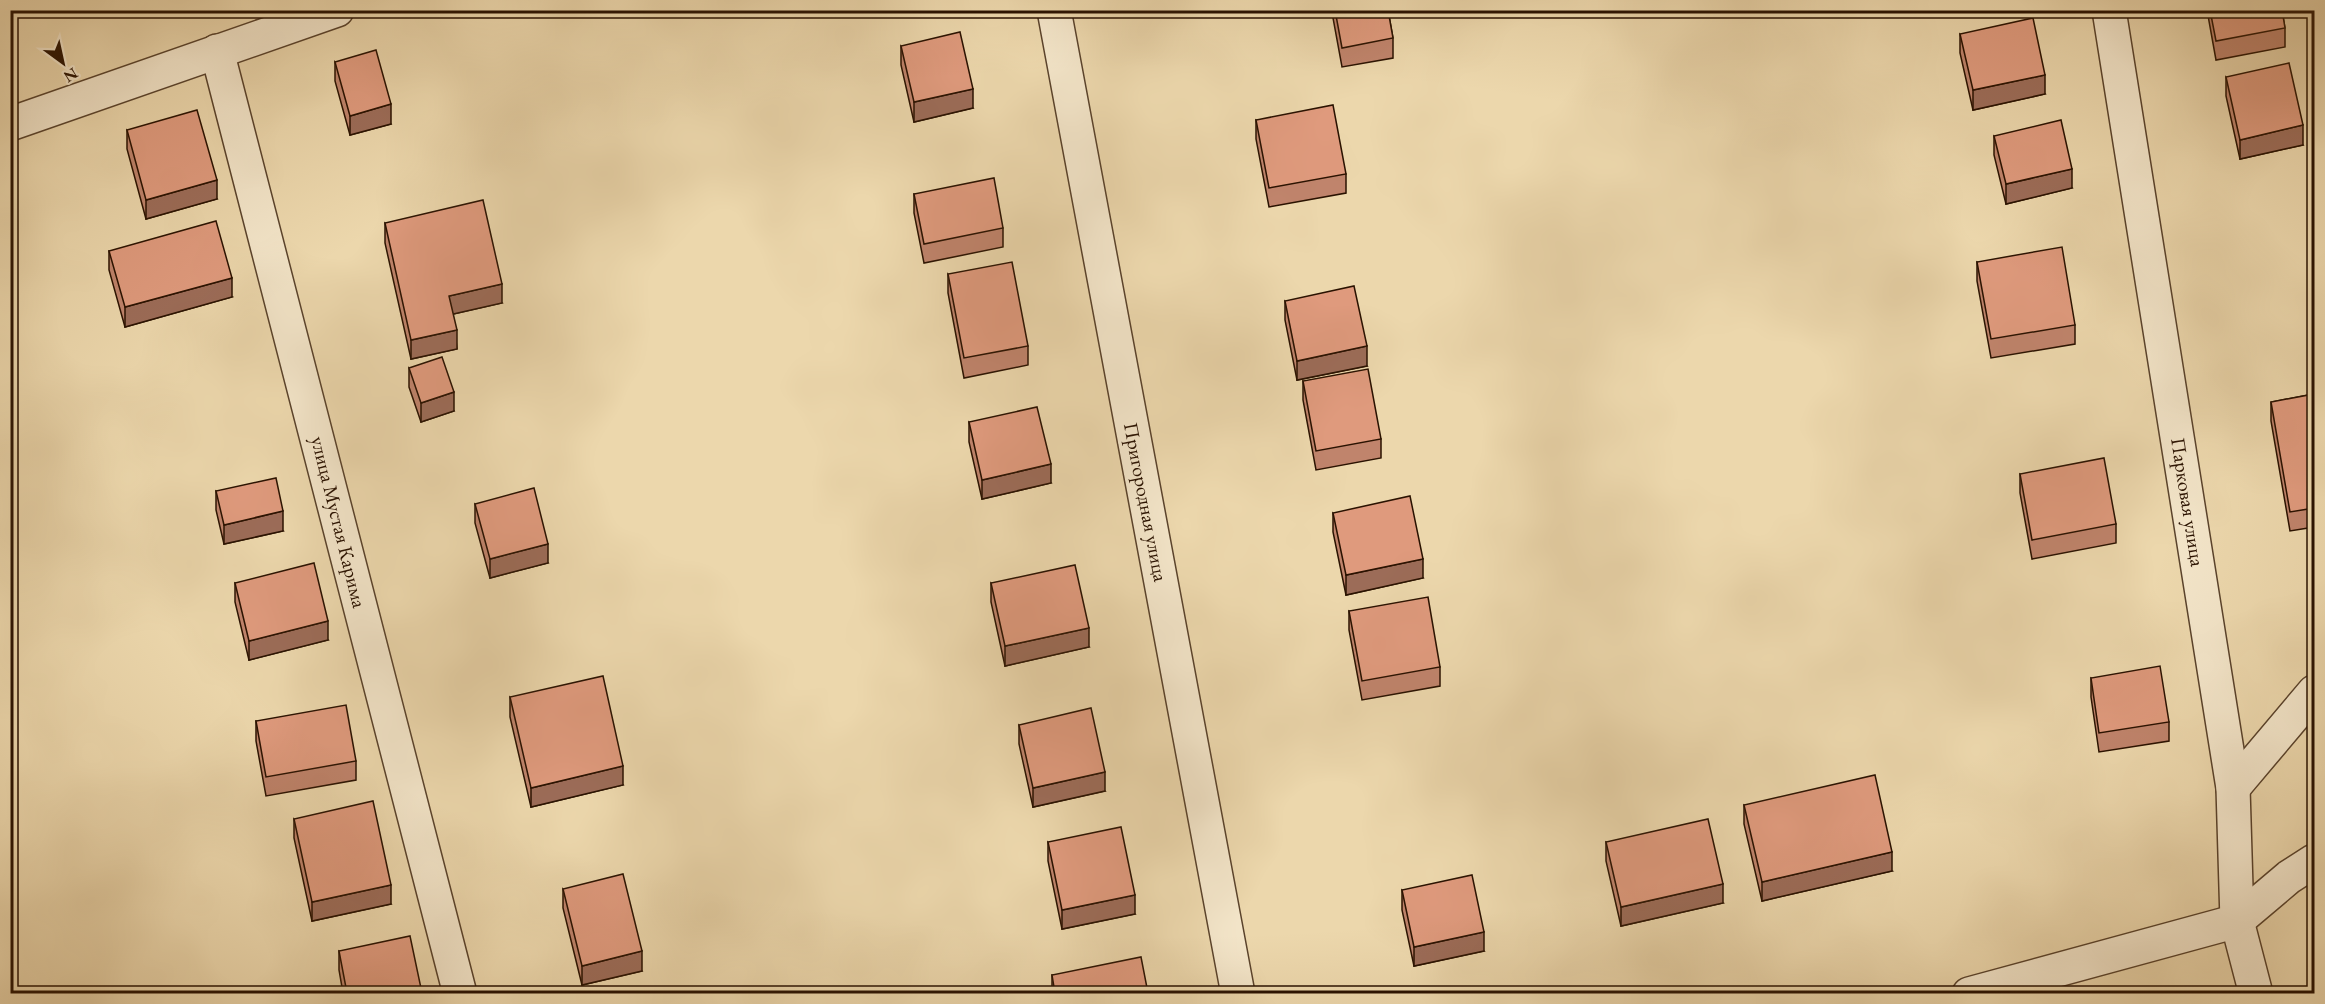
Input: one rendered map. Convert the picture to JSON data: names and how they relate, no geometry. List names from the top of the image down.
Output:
{
  "streets": {
    "street": ["Пригородная улица", "Парковая улица", "улица Мустая Карима"]
  },
  "north": "bottom right"
}
